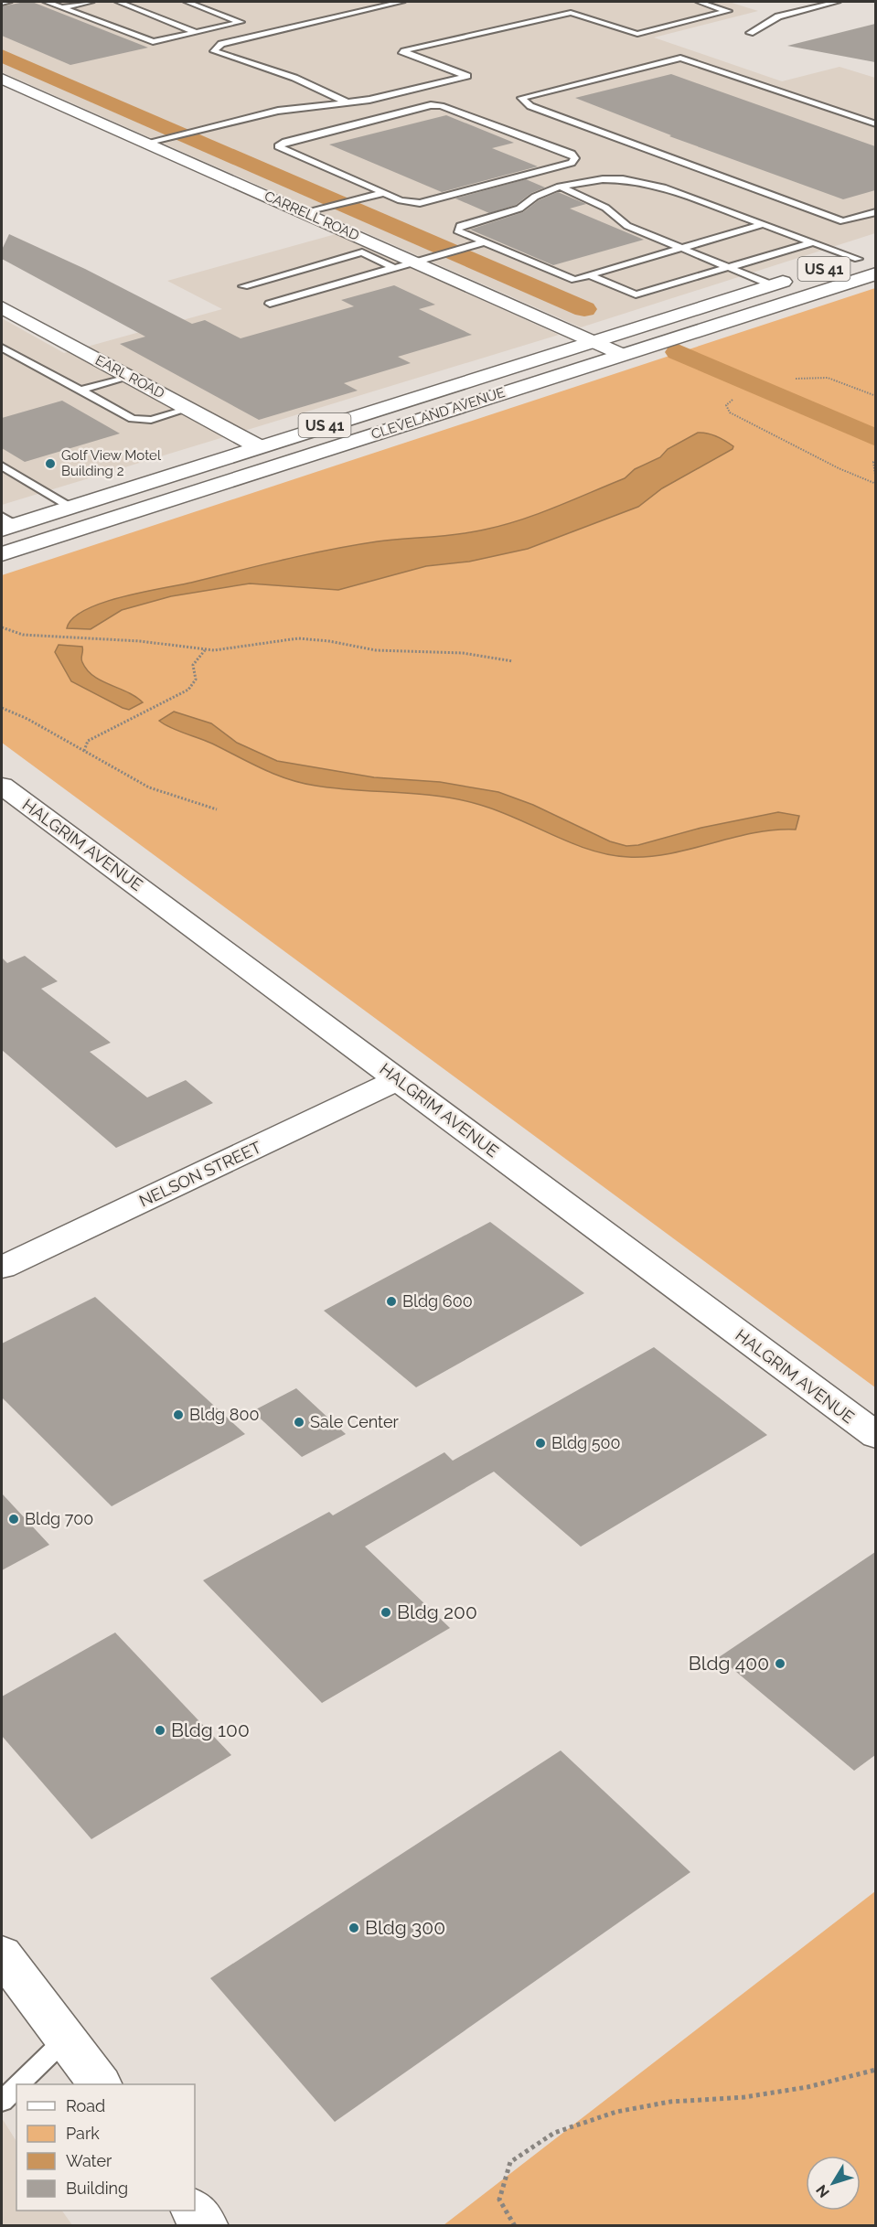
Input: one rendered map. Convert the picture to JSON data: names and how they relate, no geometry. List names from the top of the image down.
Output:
{
  "streets": {
    "street": [
      "CARRELL ROAD",
      "US 41",
      "EARL ROAD",
      "CLEVELAND AVENUE",
      "HALGRIM AVENUE",
      "NELSON STREET"
    ]
  },
  "crossings": [
    ["CARRELL ROAD", "CLEVELAND AVENUE"],
    ["EARL ROAD", "CLEVELAND AVENUE"],
    ["HALGRIM AVENUE", "NELSON STREET"]
  ],
  "places": [
    "Golf View Motel Building 2",
    "Bldg 600",
    "Bldg 800",
    "Sale Center",
    "Bldg 500",
    "Bldg 700",
    "Bldg 200",
    "Bldg 400",
    "Bldg 100",
    "Bldg 300"
  ],
  "legend": [
    "Road",
    "Park",
    "Water",
    "Building"
  ],
  "north": "bottom left"
}
